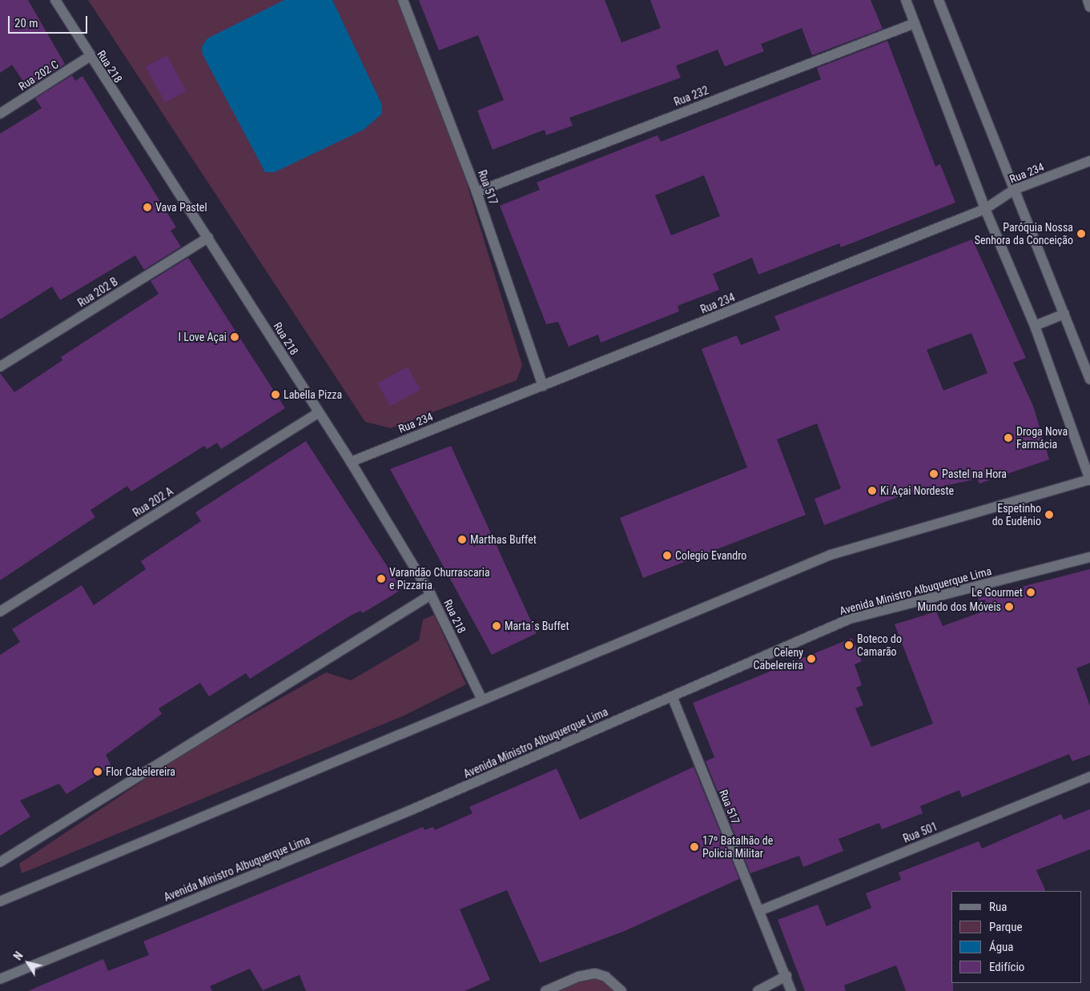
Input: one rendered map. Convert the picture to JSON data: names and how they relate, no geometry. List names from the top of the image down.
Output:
{
  "streets": {
    "street": [
      "Rua 218",
      "Rua 202 C",
      "Rua 232",
      "Rua 234",
      "Rua 517",
      "Rua 202 B",
      "Rua 202 A",
      "Avenida Ministro Albuquerque Lima",
      "Rua 501"
    ]
  },
  "crossings": [
    ["Rua 218", "Rua 202 C"],
    ["Rua 218", "Rua 234"],
    ["Rua 218", "Rua 202 B"],
    ["Rua 218", "Rua 202 A"],
    ["Rua 232", "Rua 517"],
    ["Rua 234", "Rua 517"],
    ["Rua 517", "Avenida Ministro Albuquerque Lima"],
    ["Rua 517", "Rua 501"]
  ],
  "places": [
    "Vava Pastel",
    "Paróquia Nossa Senhora da Conceição",
    "I Love Açai",
    "Labella Pizza",
    "Droga Nova Farmácia",
    "Pastel na Hora",
    "Ki Açai Nordeste",
    "Espetinho do Eudênio",
    "Marthas Buffet",
    "Colegio Evandro",
    "Varandão Churrascaria e Pizzaria",
    "Le Gourmet",
    "Mundo dos Móveis",
    "Marta´s Buffet",
    "Boteco do Camarão",
    "Celeny Cabelereira",
    "Flor Cabelereira",
    "17º Batalhão de Policia Militar"
  ],
  "legend": [
    "Rua",
    "Parque",
    "Água",
    "Edifício"
  ],
  "scale_bar": "20 m",
  "north": "top left"
}
